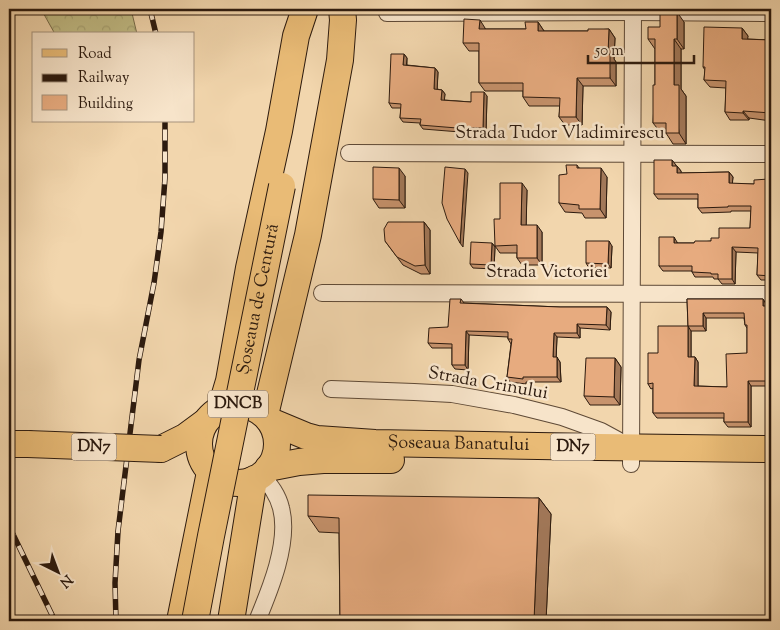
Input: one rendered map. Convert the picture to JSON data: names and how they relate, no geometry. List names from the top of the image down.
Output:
{
  "streets": {
    "main road": [
      "Șoseaua de Centură",
      "DNCB",
      "Șoseaua Banatului",
      "DN7"
    ],
    "street": ["Strada Tudor Vladimirescu", "Strada Victoriei", "Strada Crinului"]
  },
  "crossings": [
    ["Strada Crinului", "Șoseaua Banatului"],
    ["Șoseaua Banatului", "DN7"]
  ],
  "legend": ["Road", "Railway", "Building"],
  "scale_bar": "50 m",
  "north": "bottom right"
}
